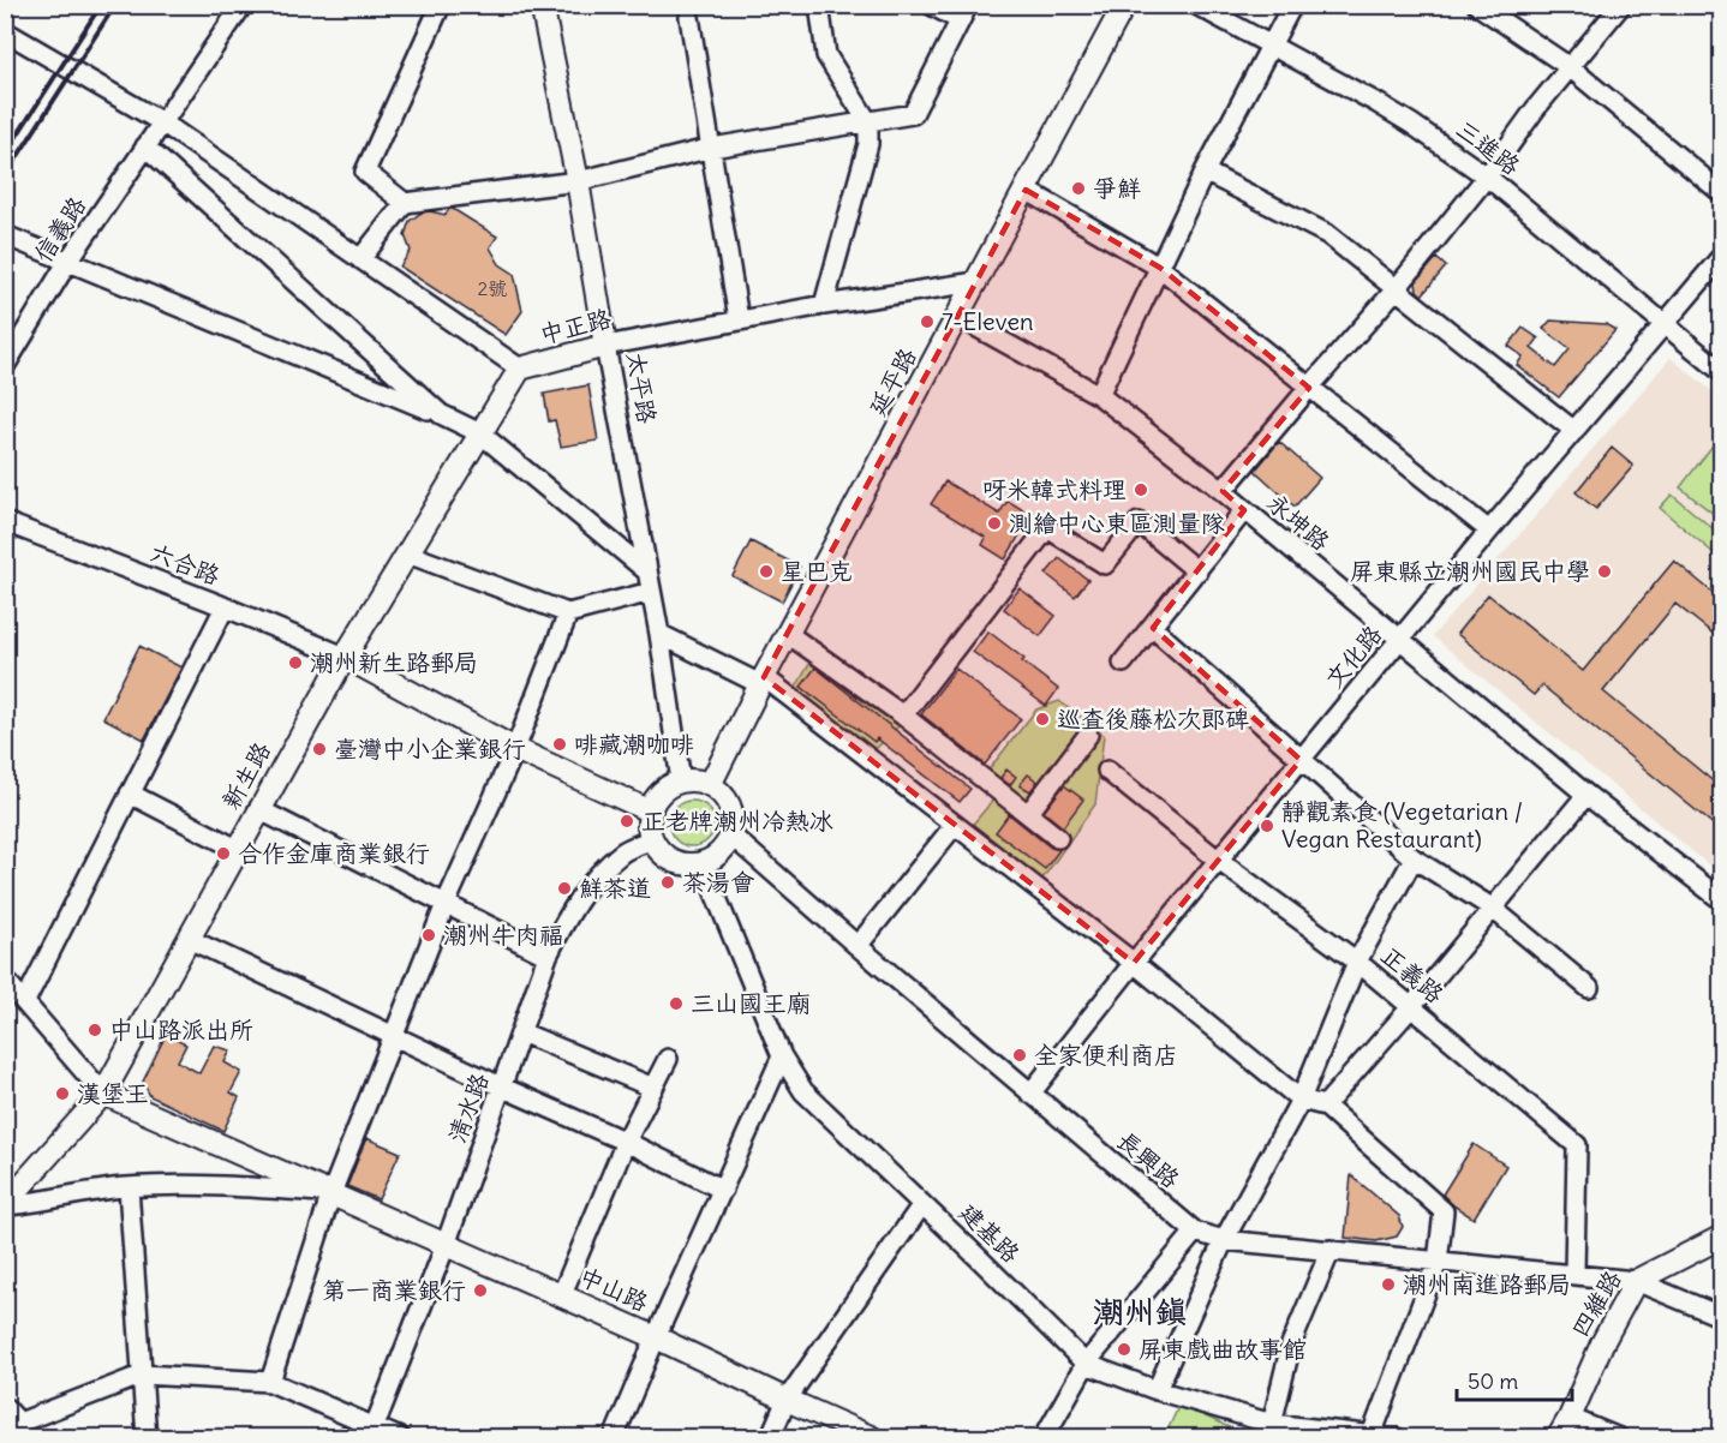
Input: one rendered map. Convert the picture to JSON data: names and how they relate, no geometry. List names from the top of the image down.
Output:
{
  "streets": {
    "main road": [
      "中正路",
      "延平路",
      "太平路",
      "新生路",
      "中山路",
      "四維路"
    ],
    "street": [
      "三進路",
      "信義路",
      "永坤路",
      "六合路",
      "文化路",
      "正義路",
      "清水路",
      "長興路",
      "建基路"
    ]
  },
  "crossings": [
    ["三進路", "文化路"],
    ["中正路", "延平路"],
    ["中正路", "太平路"],
    ["中正路", "六合路"],
    ["中正路", "新生路"],
    ["延平路", "太平路"],
    ["延平路", "永坤路"],
    ["延平路", "清水路"],
    ["延平路", "長興路"],
    ["延平路", "建基路"],
    ["太平路", "清水路"],
    ["太平路", "長興路"],
    ["太平路", "建基路"],
    ["永坤路", "文化路"],
    ["六合路", "新生路"],
    ["文化路", "正義路"],
    ["文化路", "長興路"],
    ["新生路", "中山路"],
    ["正義路", "長興路"],
    ["清水路", "長興路"],
    ["清水路", "建基路"],
    ["清水路", "中山路"],
    ["長興路", "建基路"],
    ["長興路", "四維路"]
  ],
  "districts": ["潮州鎮"],
  "places": [
    "爭鮮",
    "7-Eleven",
    "呀米韓式料理",
    "測繪中心東區測量隊",
    "星巴克",
    "屏東縣立潮州國民中學",
    "潮州新生路郵局",
    "巡查後藤松次郎碑",
    "啡藏潮咖啡",
    "臺灣中小企業銀行",
    "正老牌潮州冷熱冰",
    "靜觀素食 (Vegetarian / Vegan Restaurant)",
    "合作金庫商業銀行",
    "茶湯會",
    "鮮茶道",
    "潮州牛肉福",
    "三山國王廟",
    "中山路派出所",
    "全家便利商店",
    "漢堡王",
    "潮州南進路郵局",
    "第一商業銀行",
    "屏東戲曲故事館"
  ],
  "house_numbers": ["2號"],
  "scale_bar": "50 m"
}
